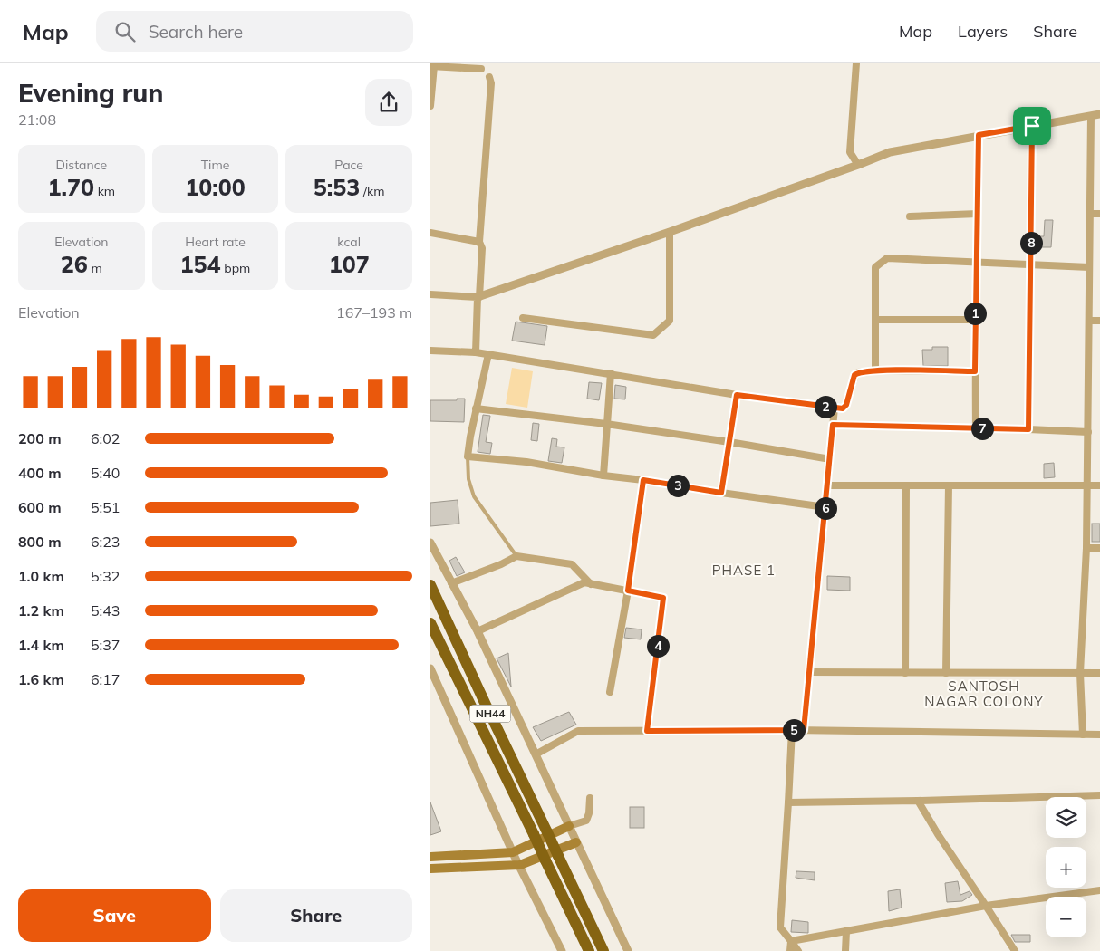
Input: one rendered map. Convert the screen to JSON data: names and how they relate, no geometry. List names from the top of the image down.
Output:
{
  "streets": {
    "highway": ["NH44"]
  },
  "districts": ["PHASE 1", "SANTOSH NAGAR COLONY"],
  "page": {
    "header": "Map",
    "search": "Search here",
    "nav": ["Map", "Layers", "Share"],
    "heading": ["Evening run", "21:08"],
    "stats": [
      ["Distance", "1.70 km"],
      ["Time", "10:00"],
      ["Pace", "5:53 /km"],
      ["Elevation", "26 m"],
      ["Heart rate", "154 bpm"],
      ["kcal", "107"]
    ],
    "pins": [
      "8",
      "1",
      "2",
      "7",
      "3",
      "6",
      "4",
      "5"
    ],
    "chart": ["Elevation", "167–193 m"],
    "list": [
      {
        "name": "200 m",
        "note": "6:02"
      },
      {
        "name": "400 m",
        "note": "5:40"
      },
      {
        "name": "600 m",
        "note": "5:51"
      },
      {
        "name": "800 m",
        "note": "6:23"
      },
      {
        "name": "1.0 km",
        "note": "5:32"
      },
      {
        "name": "1.2 km",
        "note": "5:43"
      },
      {
        "name": "1.4 km",
        "note": "5:37"
      },
      {
        "name": "1.6 km",
        "note": "6:17"
      }
    ],
    "map_buttons": ["+", "−"],
    "buttons": ["Save", "Share"]
  }
}
